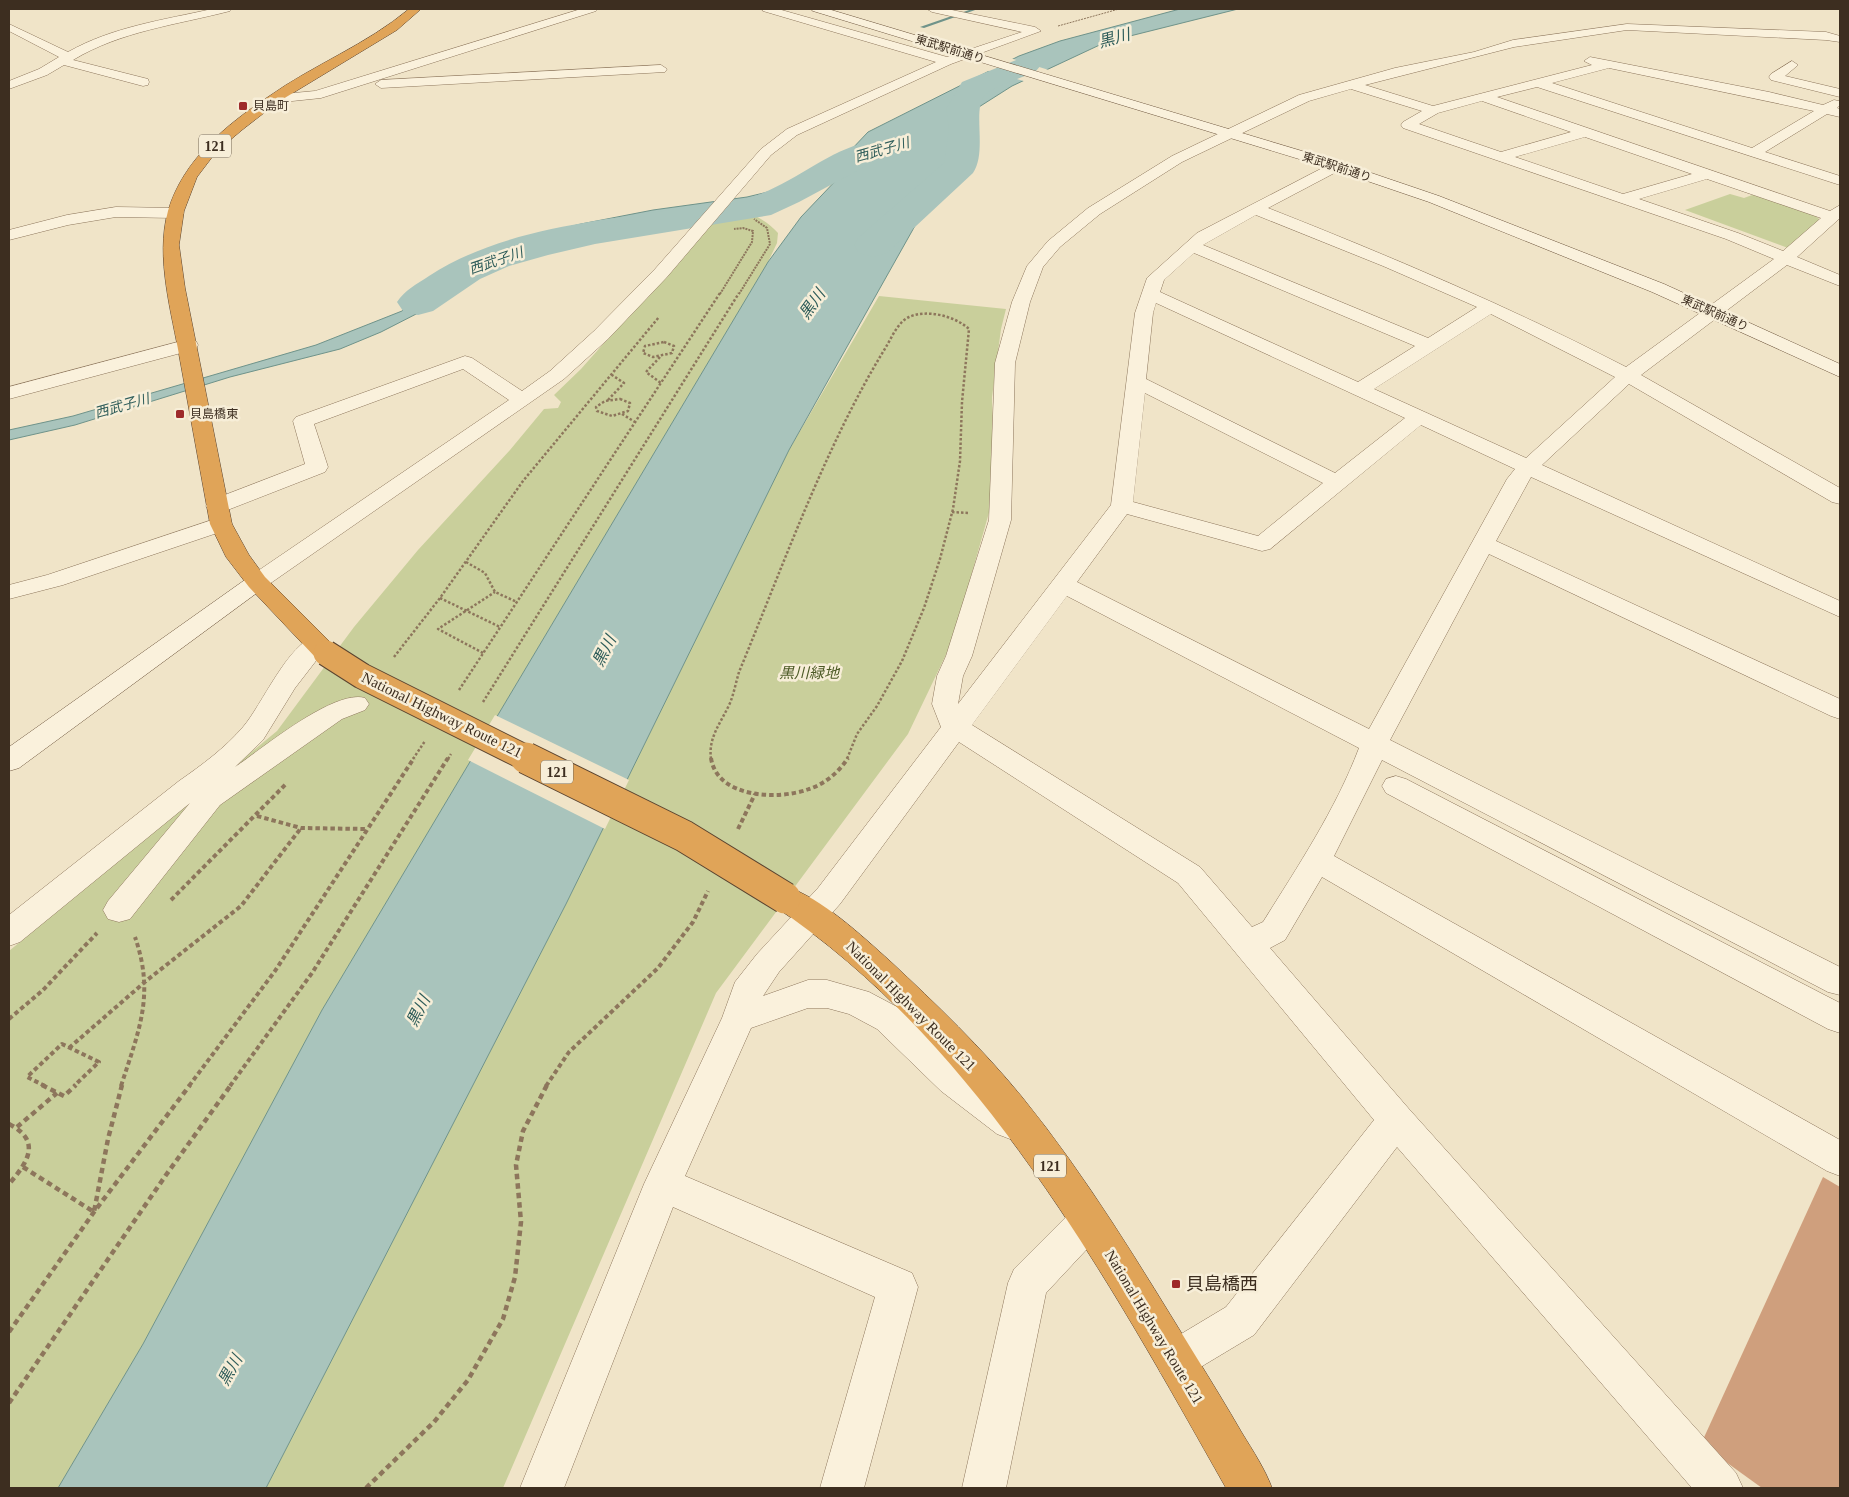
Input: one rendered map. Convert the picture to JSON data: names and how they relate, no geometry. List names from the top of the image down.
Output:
{
  "streets": {
    "highway": ["121", "National Highway Route 121"],
    "street": ["東武駅前通り"]
  },
  "water": ["黒川", "西武子川"],
  "parks": ["黒川緑地"],
  "places": {
    "transit": ["貝島町", "貝島橋東", "貝島橋西"]
  }
}
